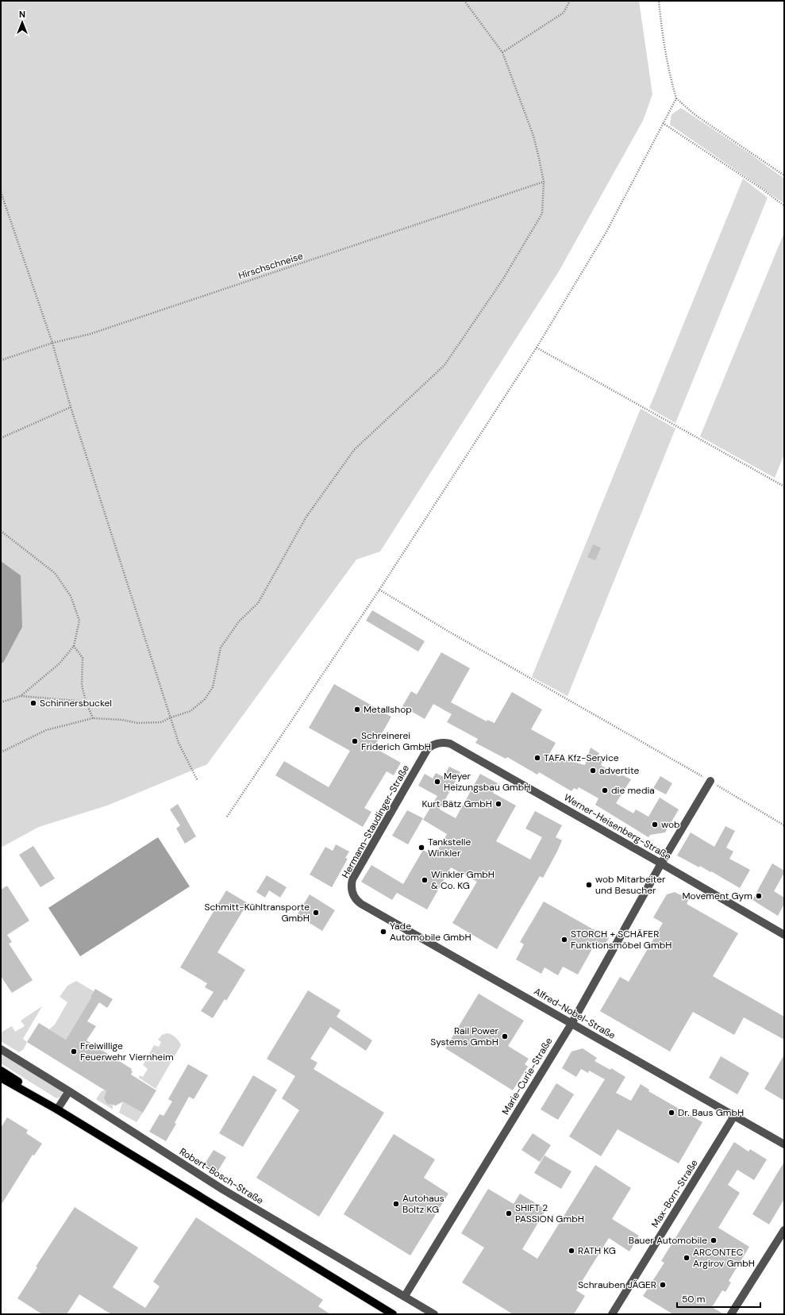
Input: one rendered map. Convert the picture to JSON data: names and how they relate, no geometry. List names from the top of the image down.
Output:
{
  "streets": {
    "street": [
      "Hermann-Staudinger-Straße",
      "Werner-Heisenberg-Straße",
      "Alfred-Nobel-Straße",
      "Marie-Curie-Straße",
      "Robert-Bosch-Straße",
      "Max-Born-Straße"
    ],
    "path": ["Hirschschneise"]
  },
  "crossings": [
    ["Hermann-Staudinger-Straße", "Werner-Heisenberg-Straße"],
    ["Hermann-Staudinger-Straße", "Alfred-Nobel-Straße"],
    ["Werner-Heisenberg-Straße", "Marie-Curie-Straße"],
    ["Alfred-Nobel-Straße", "Marie-Curie-Straße"],
    ["Alfred-Nobel-Straße", "Max-Born-Straße"],
    ["Marie-Curie-Straße", "Robert-Bosch-Straße"]
  ],
  "places": [
    "Schinnersbuckel",
    "Metallshop",
    "Schreinerei Friderich GmbH",
    "TAFA Kfz-Service",
    "advertite",
    "Meyer Heizungsbau GmbH",
    "die media",
    "Kurt Bätz GmbH",
    "wob",
    "Tankstelle Winkler",
    "Winkler GmbH & Co. KG",
    "wob Mitarbeiter und Besucher",
    "Movement Gym",
    "Schmitt-Kühltransporte GmbH",
    "Yade Automobile GmbH",
    "STORCH + SCHÄFER Funktionsmöbel GmbH",
    "Rail Power Systems GmbH",
    "Freiwillige Feuerwehr Viernheim",
    "Dr. Baus GmbH",
    "Autohaus Boltz KG",
    "SHIFT 2 PASSION GmbH",
    "Bauer Automobile",
    "RATH KG",
    "ARCONTEC Argirov GmbH",
    "Schrauben JÄGER"
  ],
  "scale_bar": "50 m",
  "north": "top"
}
